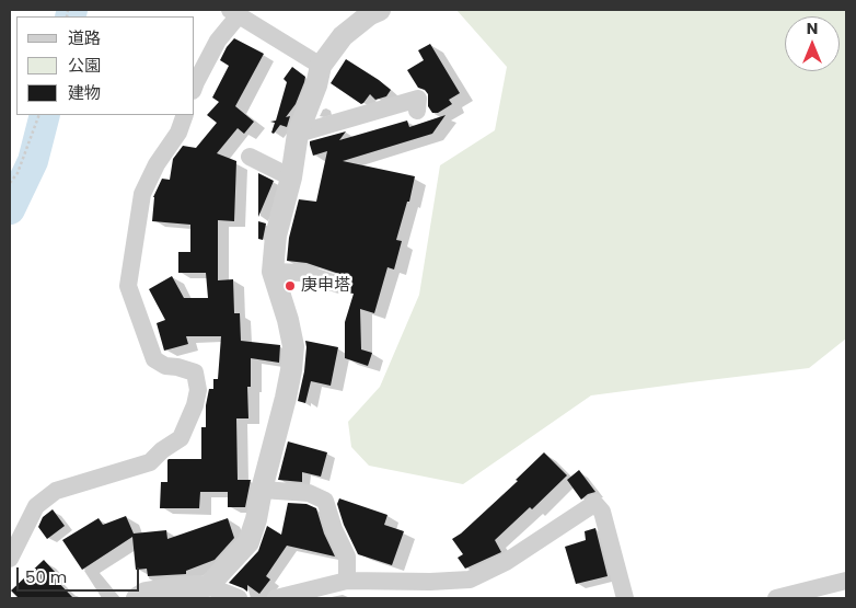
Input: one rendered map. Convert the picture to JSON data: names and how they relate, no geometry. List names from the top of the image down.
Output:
{
  "places": ["庚申塔"],
  "legend": ["道路", "公園", "建物"],
  "scale_bar": "50 m",
  "north": "top"
}
